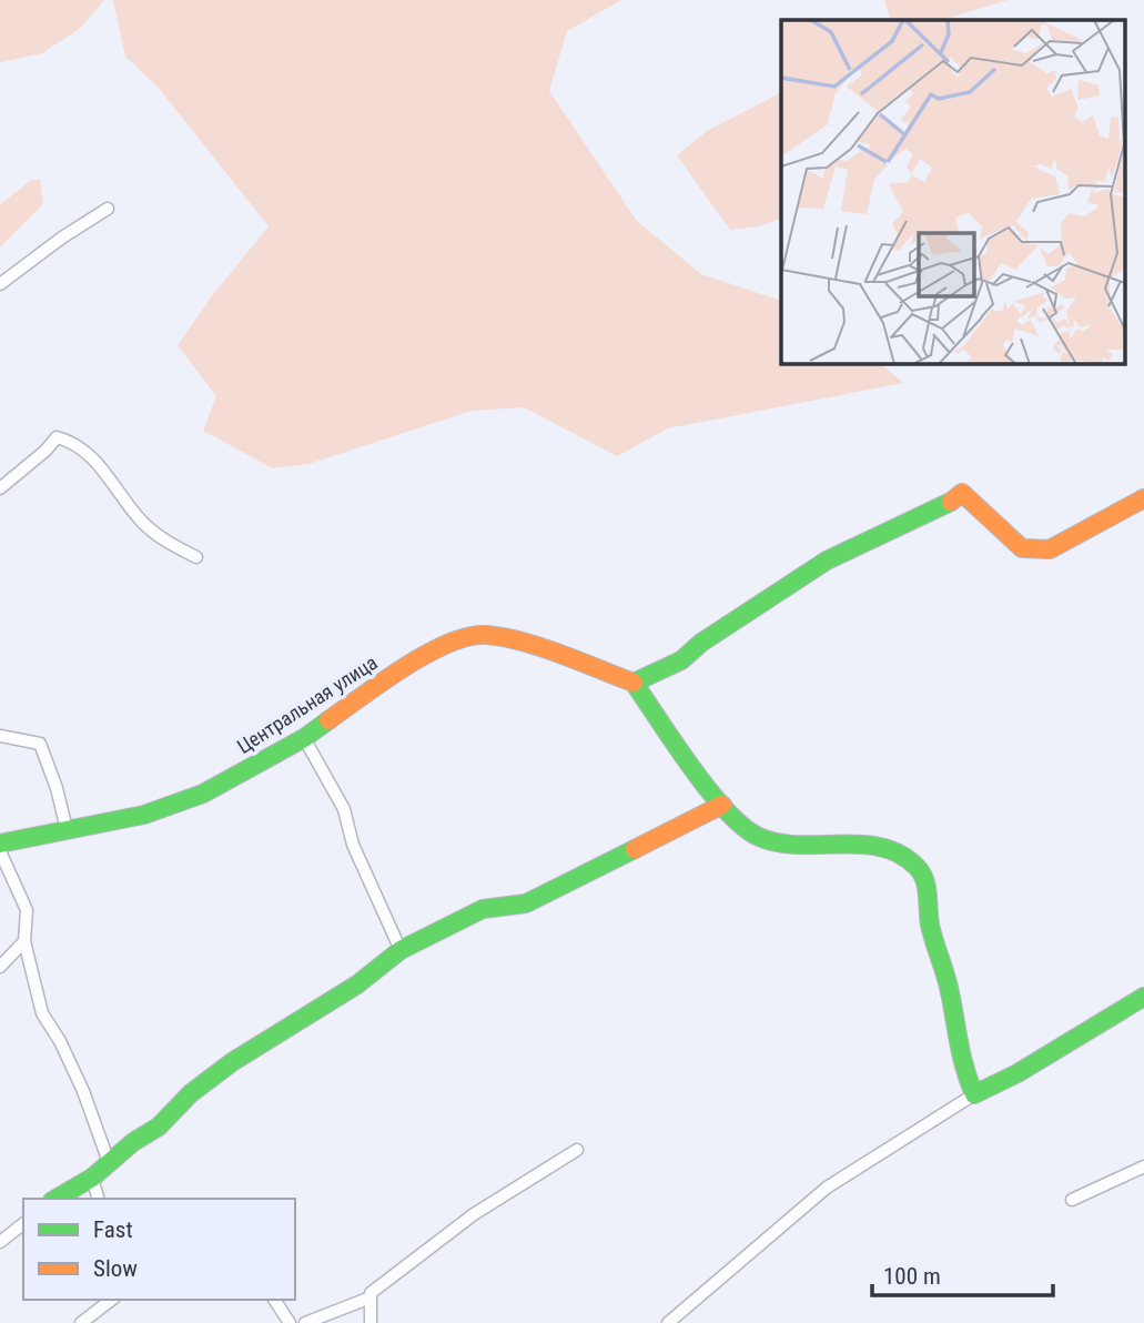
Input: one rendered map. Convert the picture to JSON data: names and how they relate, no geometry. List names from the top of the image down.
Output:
{
  "streets": {
    "street": ["Центральная улица"]
  },
  "legend": ["Fast", "Slow"],
  "scale_bar": "100 m"
}
